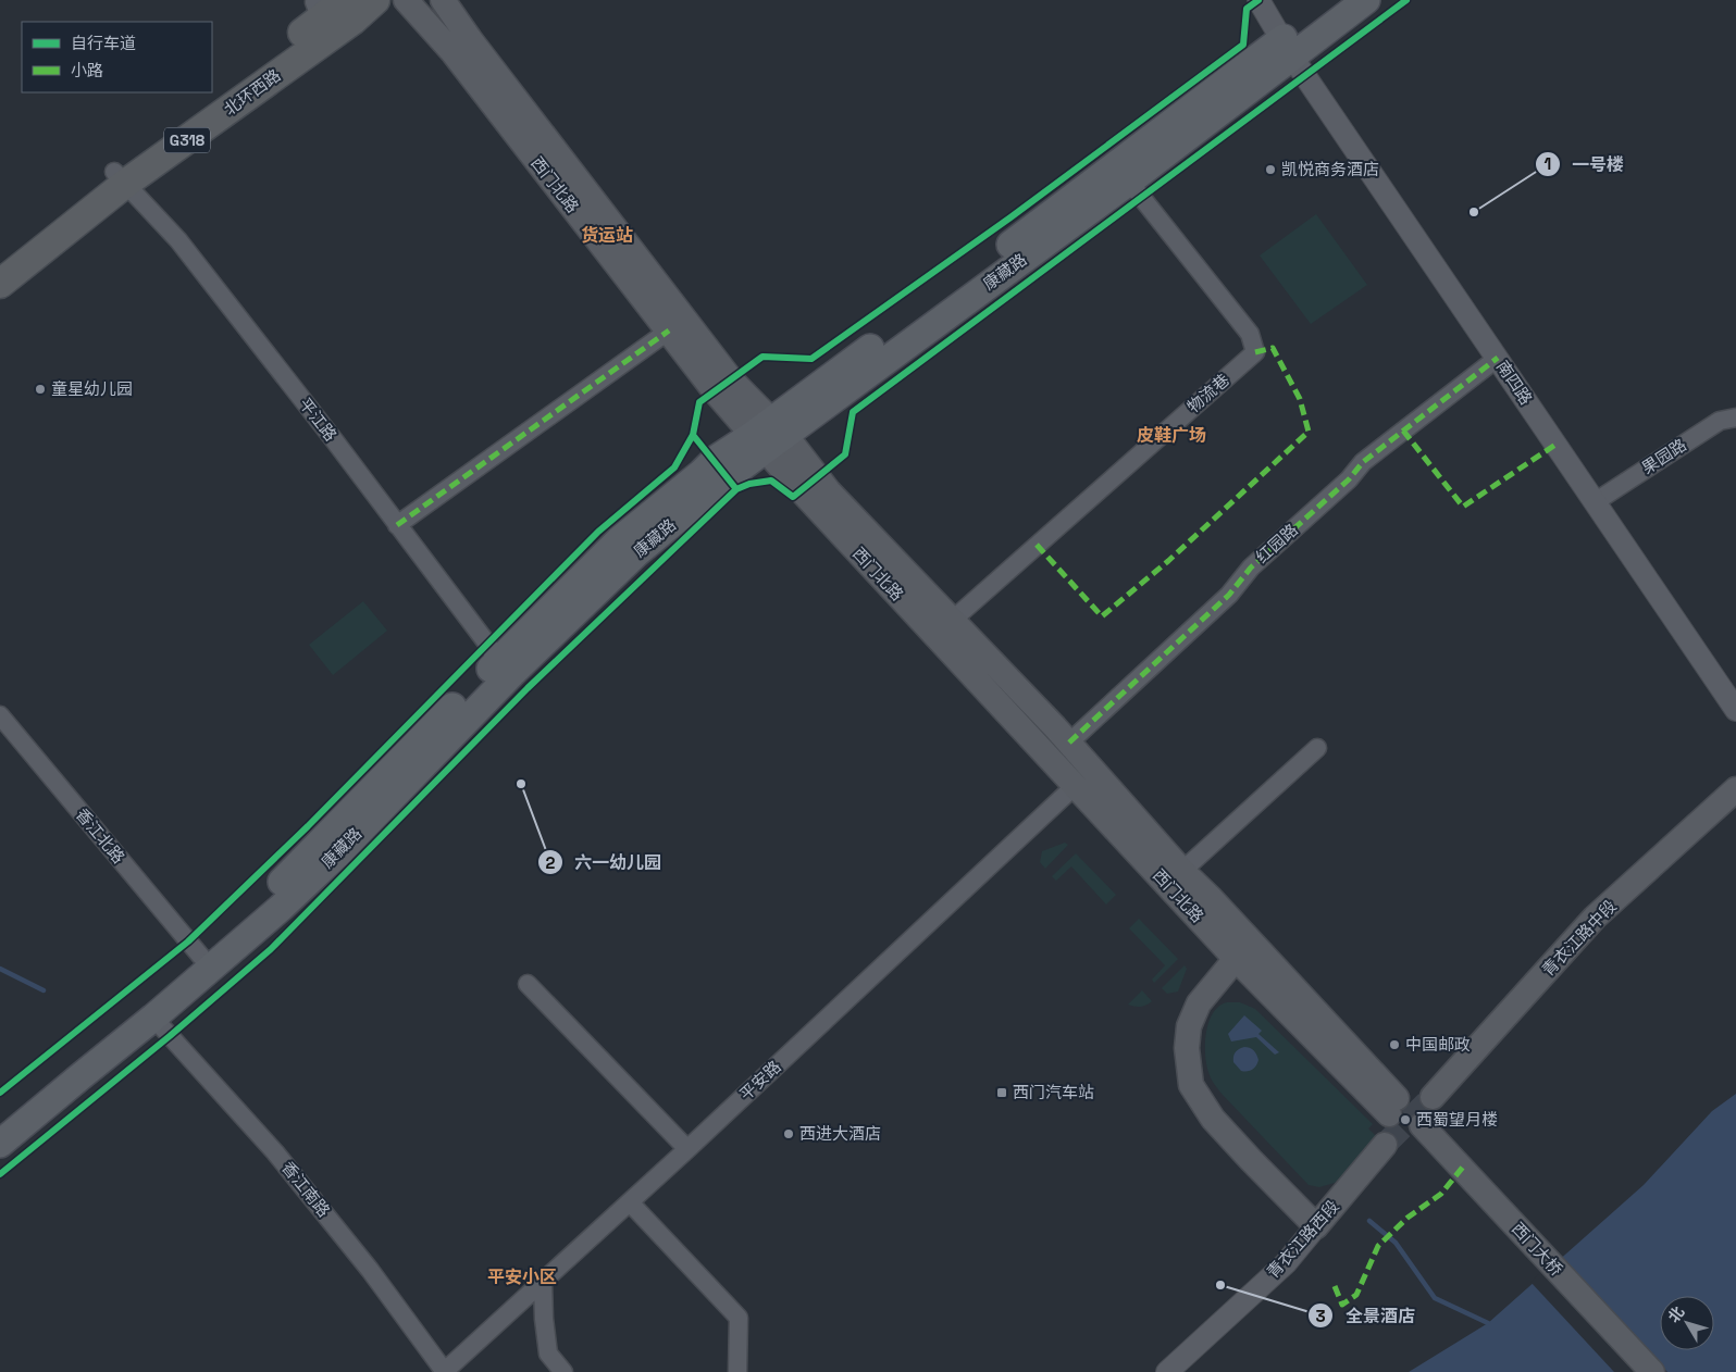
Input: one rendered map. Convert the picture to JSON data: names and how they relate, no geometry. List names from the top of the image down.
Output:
{
  "streets": {
    "highway": ["北环西路", "G318"],
    "main road": [
      "西门北路",
      "康藏路",
      "青衣江路中段",
      "青衣江路西段",
      "西门大桥"
    ],
    "street": [
      "南四路",
      "物流巷",
      "平江路",
      "果园路",
      "红园路",
      "香江北路",
      "平安路",
      "香江南路"
    ]
  },
  "crossings": [
    ["北环西路", "平江路"],
    ["西门北路", "康藏路"],
    ["西门北路", "物流巷"],
    ["西门北路", "红园路"],
    ["西门北路", "平安路"],
    ["康藏路", "南四路"],
    ["康藏路", "物流巷"],
    ["康藏路", "平江路"],
    ["康藏路", "香江北路"],
    ["康藏路", "香江南路"],
    ["南四路", "果园路"],
    ["南四路", "红园路"],
    ["平安路", "香江南路"]
  ],
  "districts": ["货运站", "皮鞋广场", "平安小区"],
  "places": {
    "other": [
      "凯悦商务酒店",
      "一号楼",
      "童星幼儿园",
      "六一幼儿园",
      "中国邮政",
      "西蜀望月楼",
      "西进大酒店",
      "全景酒店"
    ],
    "transit": ["西门汽车站"]
  },
  "legend": ["自行车道", "小路"],
  "north": "top left"
}
